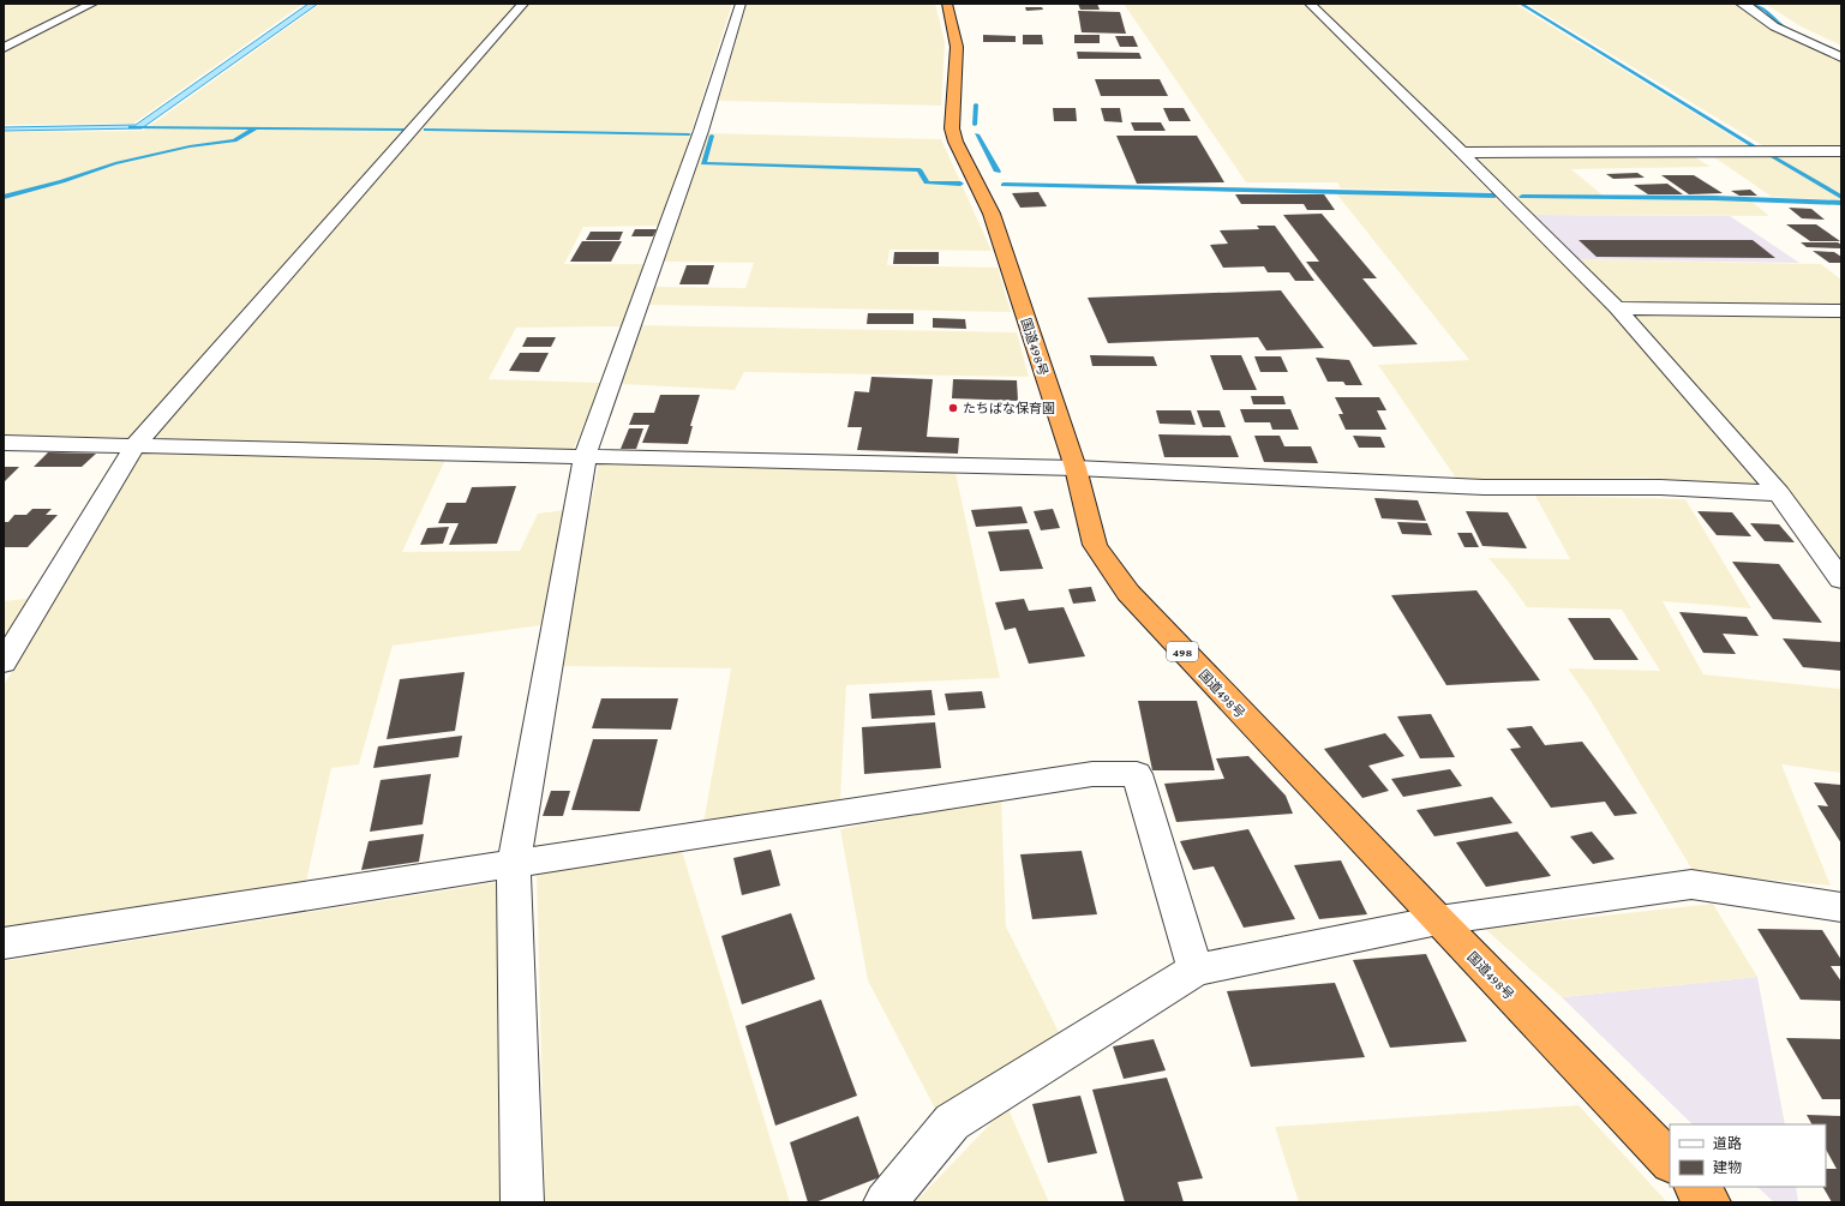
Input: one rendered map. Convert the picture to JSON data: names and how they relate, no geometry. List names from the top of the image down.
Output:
{
  "streets": {
    "highway": ["国道498号", "498"]
  },
  "places": ["たちばな保育園"],
  "legend": ["道路", "建物"]
}
